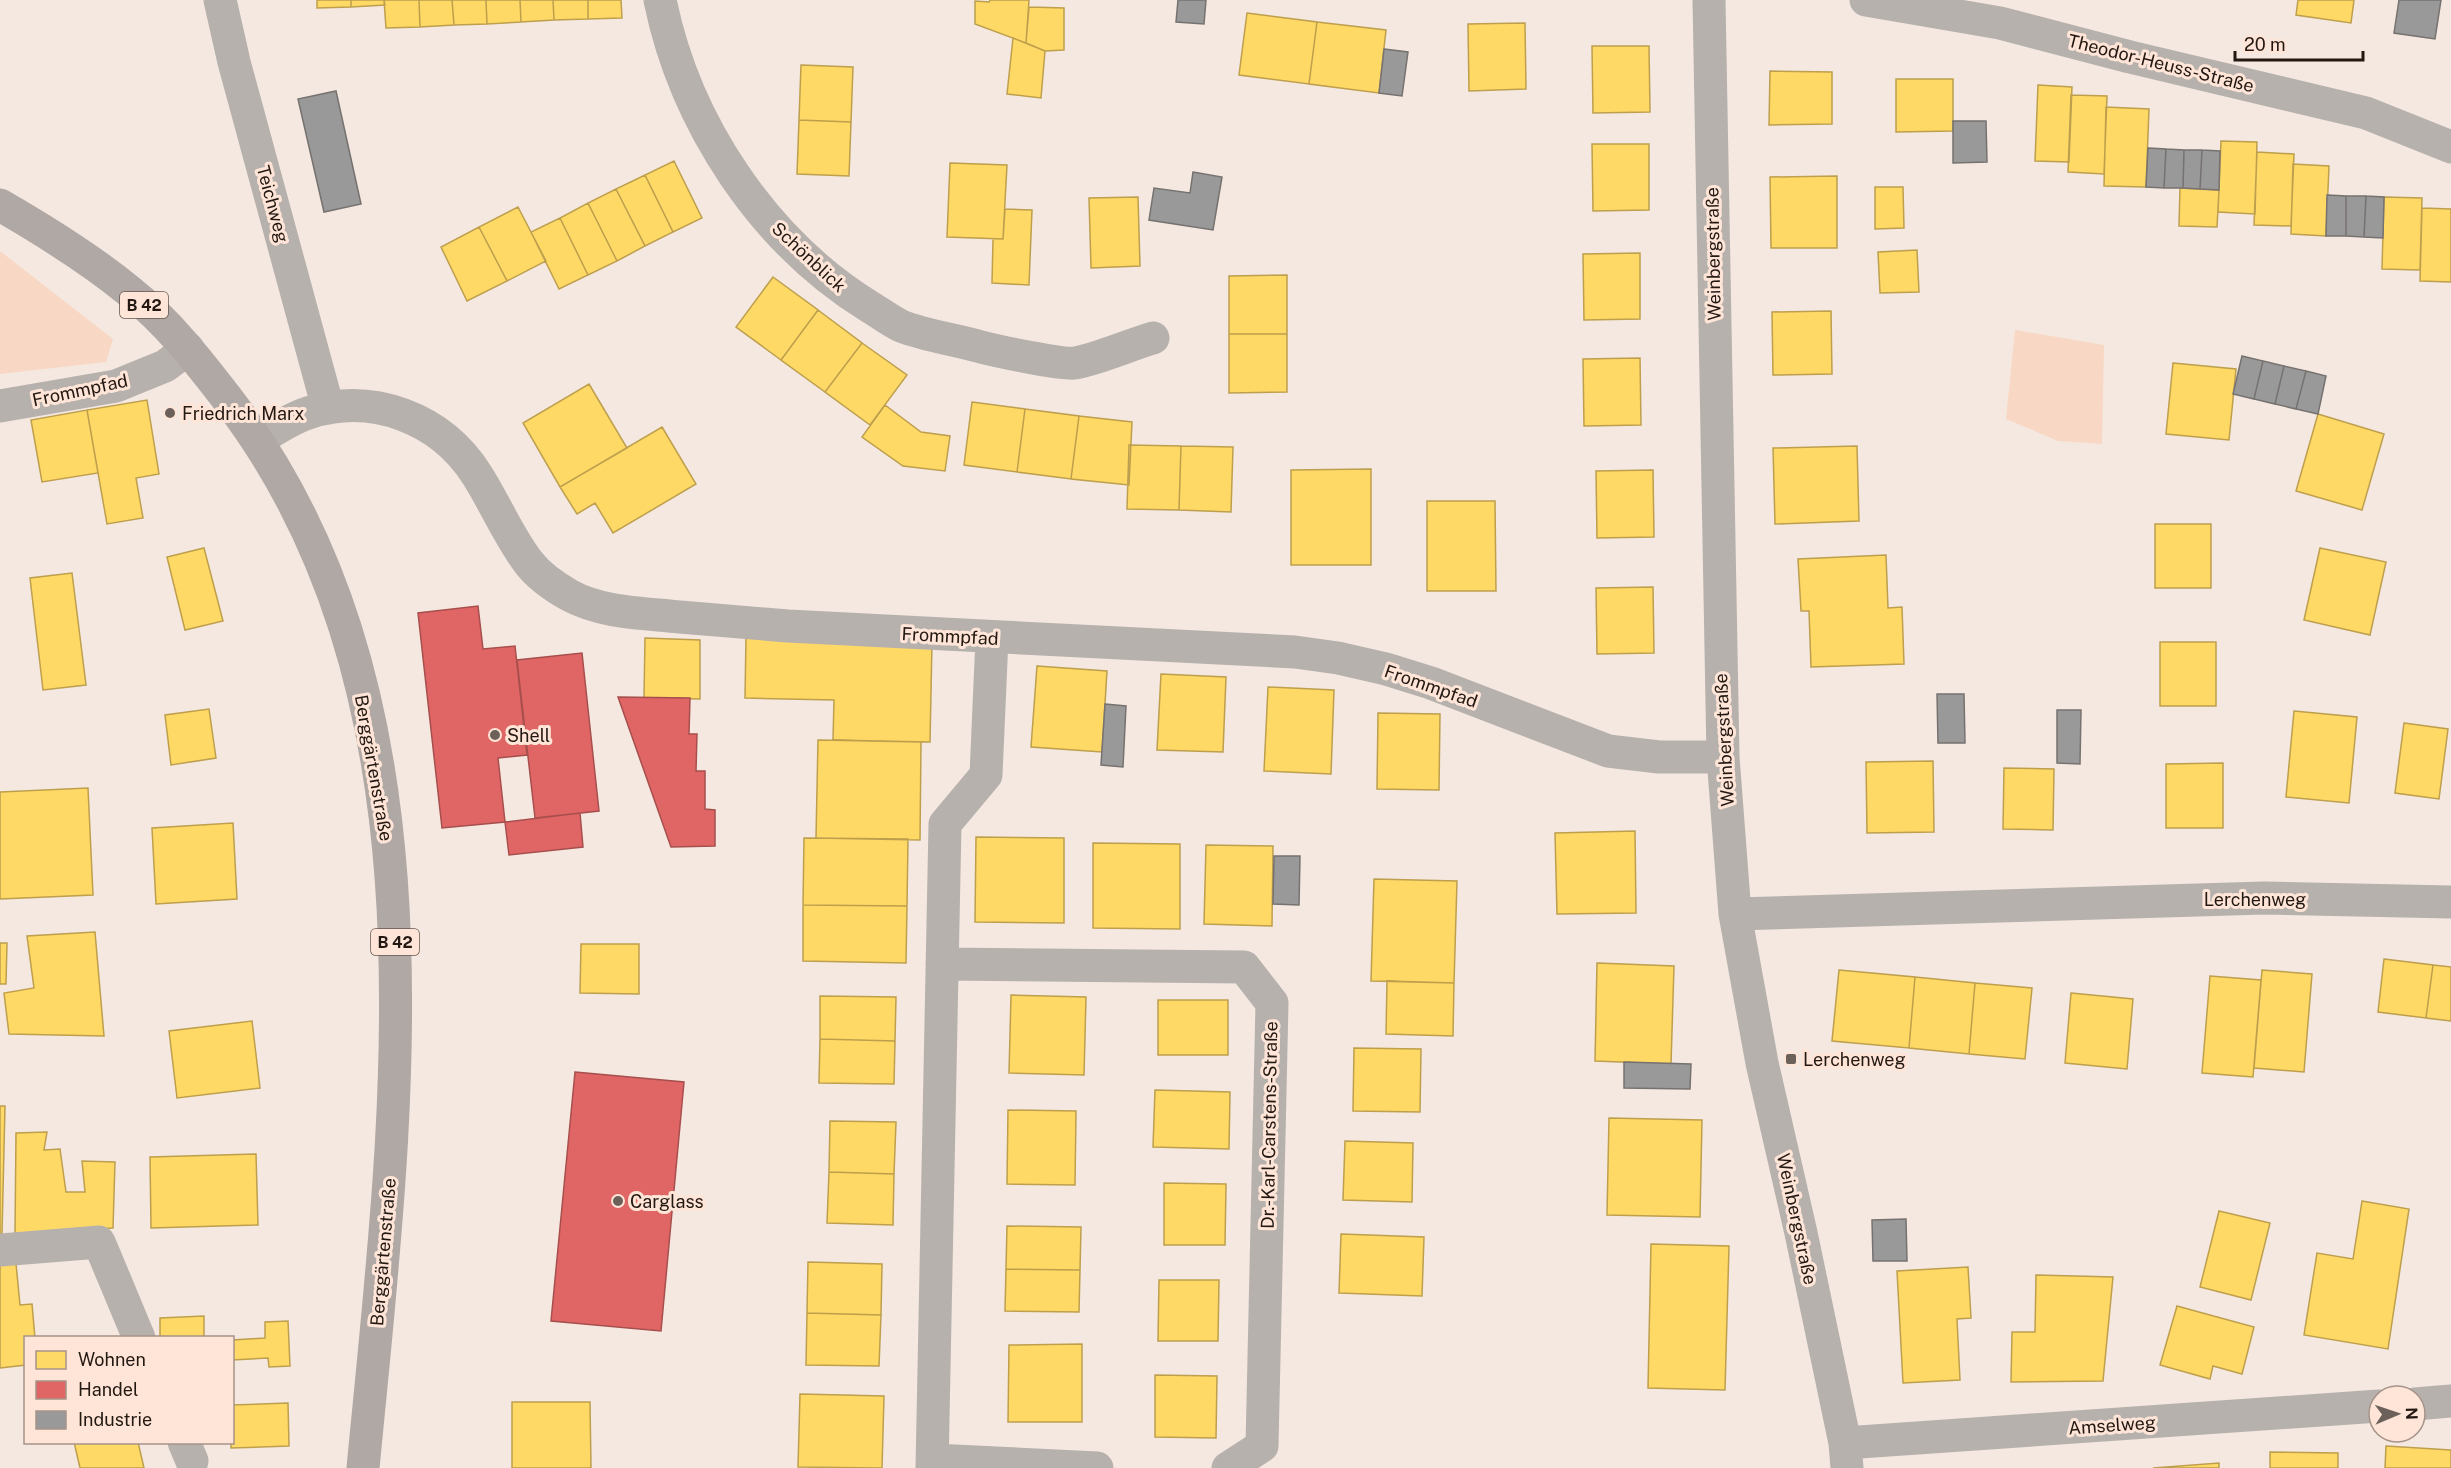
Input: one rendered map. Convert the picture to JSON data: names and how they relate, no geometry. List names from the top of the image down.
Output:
{
  "streets": {
    "main road": ["B 42", "Berggärtenstraße"],
    "street": [
      "Theodor-Heuss-Straße",
      "Teichweg",
      "Weinbergstraße",
      "Schönblick",
      "Frommpfad",
      "Lerchenweg",
      "Dr.-Karl-Carstens-Straße",
      "Amselweg"
    ]
  },
  "crossings": [
    ["Teichweg", "Frommpfad"],
    ["Weinbergstraße", "Frommpfad"],
    ["Weinbergstraße", "Lerchenweg"],
    ["Weinbergstraße", "Amselweg"],
    ["Frommpfad", "Berggärtenstraße"]
  ],
  "places": {
    "other": ["Friedrich Marx", "Shell", "Carglass"],
    "transit": ["Lerchenweg"]
  },
  "legend": ["Wohnen", "Handel", "Industrie"],
  "scale_bar": "20 m",
  "north": "right"
}
